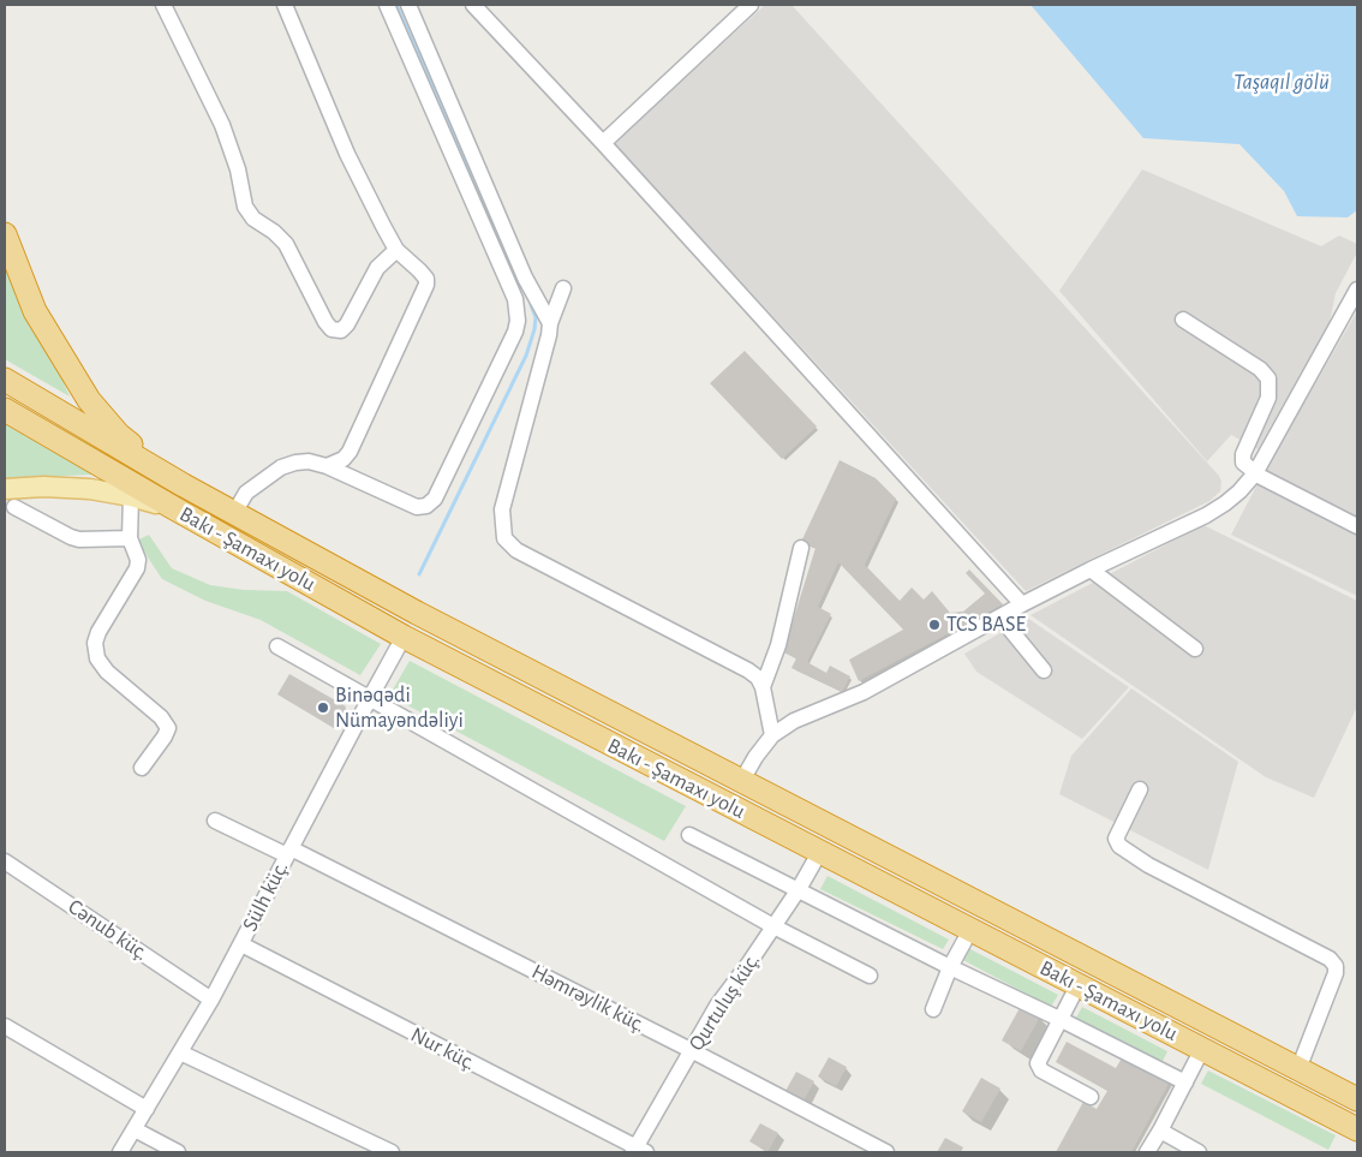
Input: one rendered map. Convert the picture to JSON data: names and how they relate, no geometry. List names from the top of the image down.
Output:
{
  "streets": {
    "highway": ["Bakı - Şamaxı yolu"],
    "street": [
      "Sülh küç.",
      "Cənub küç.",
      "Həmrəylik küç.",
      "Qurtuluş küç.",
      "Nur küç."
    ]
  },
  "crossings": [
    ["Bakı - Şamaxı yolu", "Sülh küç."],
    ["Bakı - Şamaxı yolu", "Qurtuluş küç."],
    ["Sülh küç.", "Cənub küç."],
    ["Sülh küç.", "Həmrəylik küç."],
    ["Sülh küç.", "Nur küç."],
    ["Həmrəylik küç.", "Qurtuluş küç."],
    ["Qurtuluş küç.", "Nur küç."]
  ],
  "water": ["Taşaqıl gölü"],
  "places": ["TCS BASE", "Binəqədi Nümayəndəliyi"]
}
